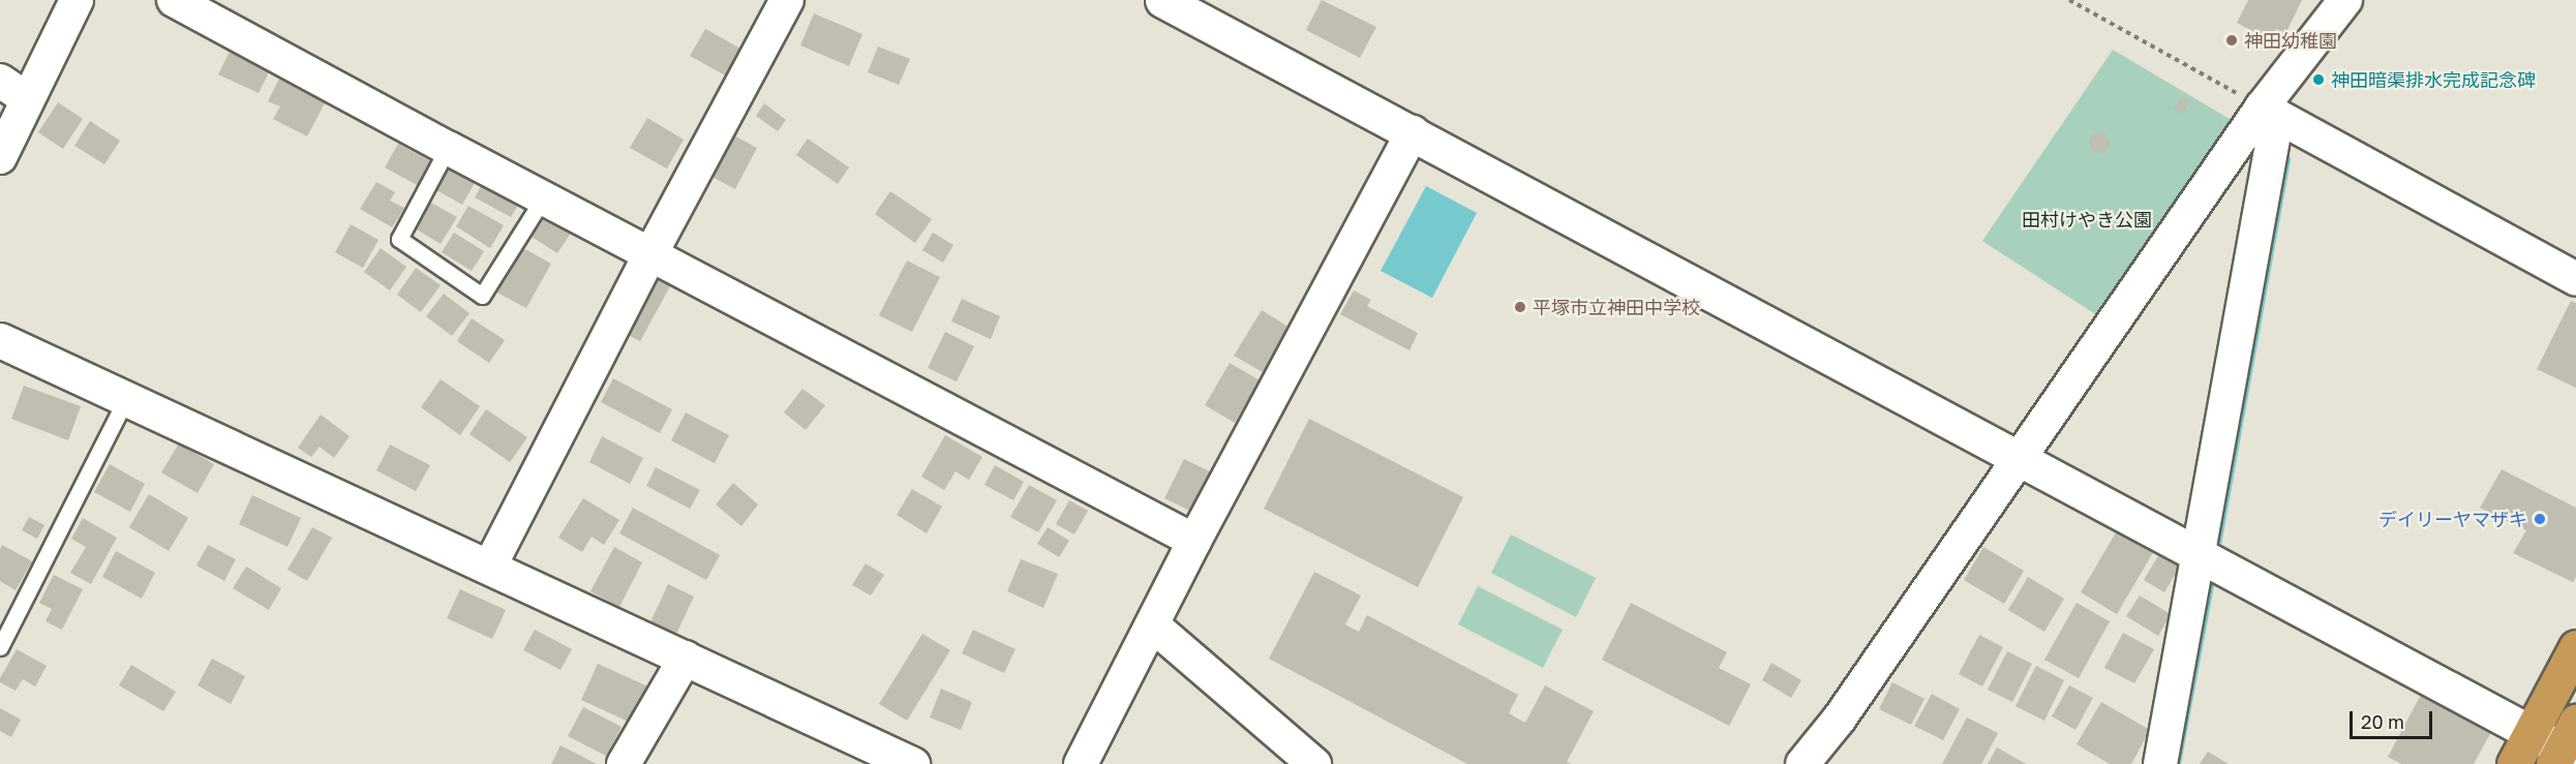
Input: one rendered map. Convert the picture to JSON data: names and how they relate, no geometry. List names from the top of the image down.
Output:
{
  "parks": ["田村けやき公園"],
  "places": [
    "神田幼稚園",
    "神田暗渠排水完成記念碑",
    "平塚市立神田中学校",
    "デイリーヤマザキ"
  ],
  "scale_bar": "20 m"
}
